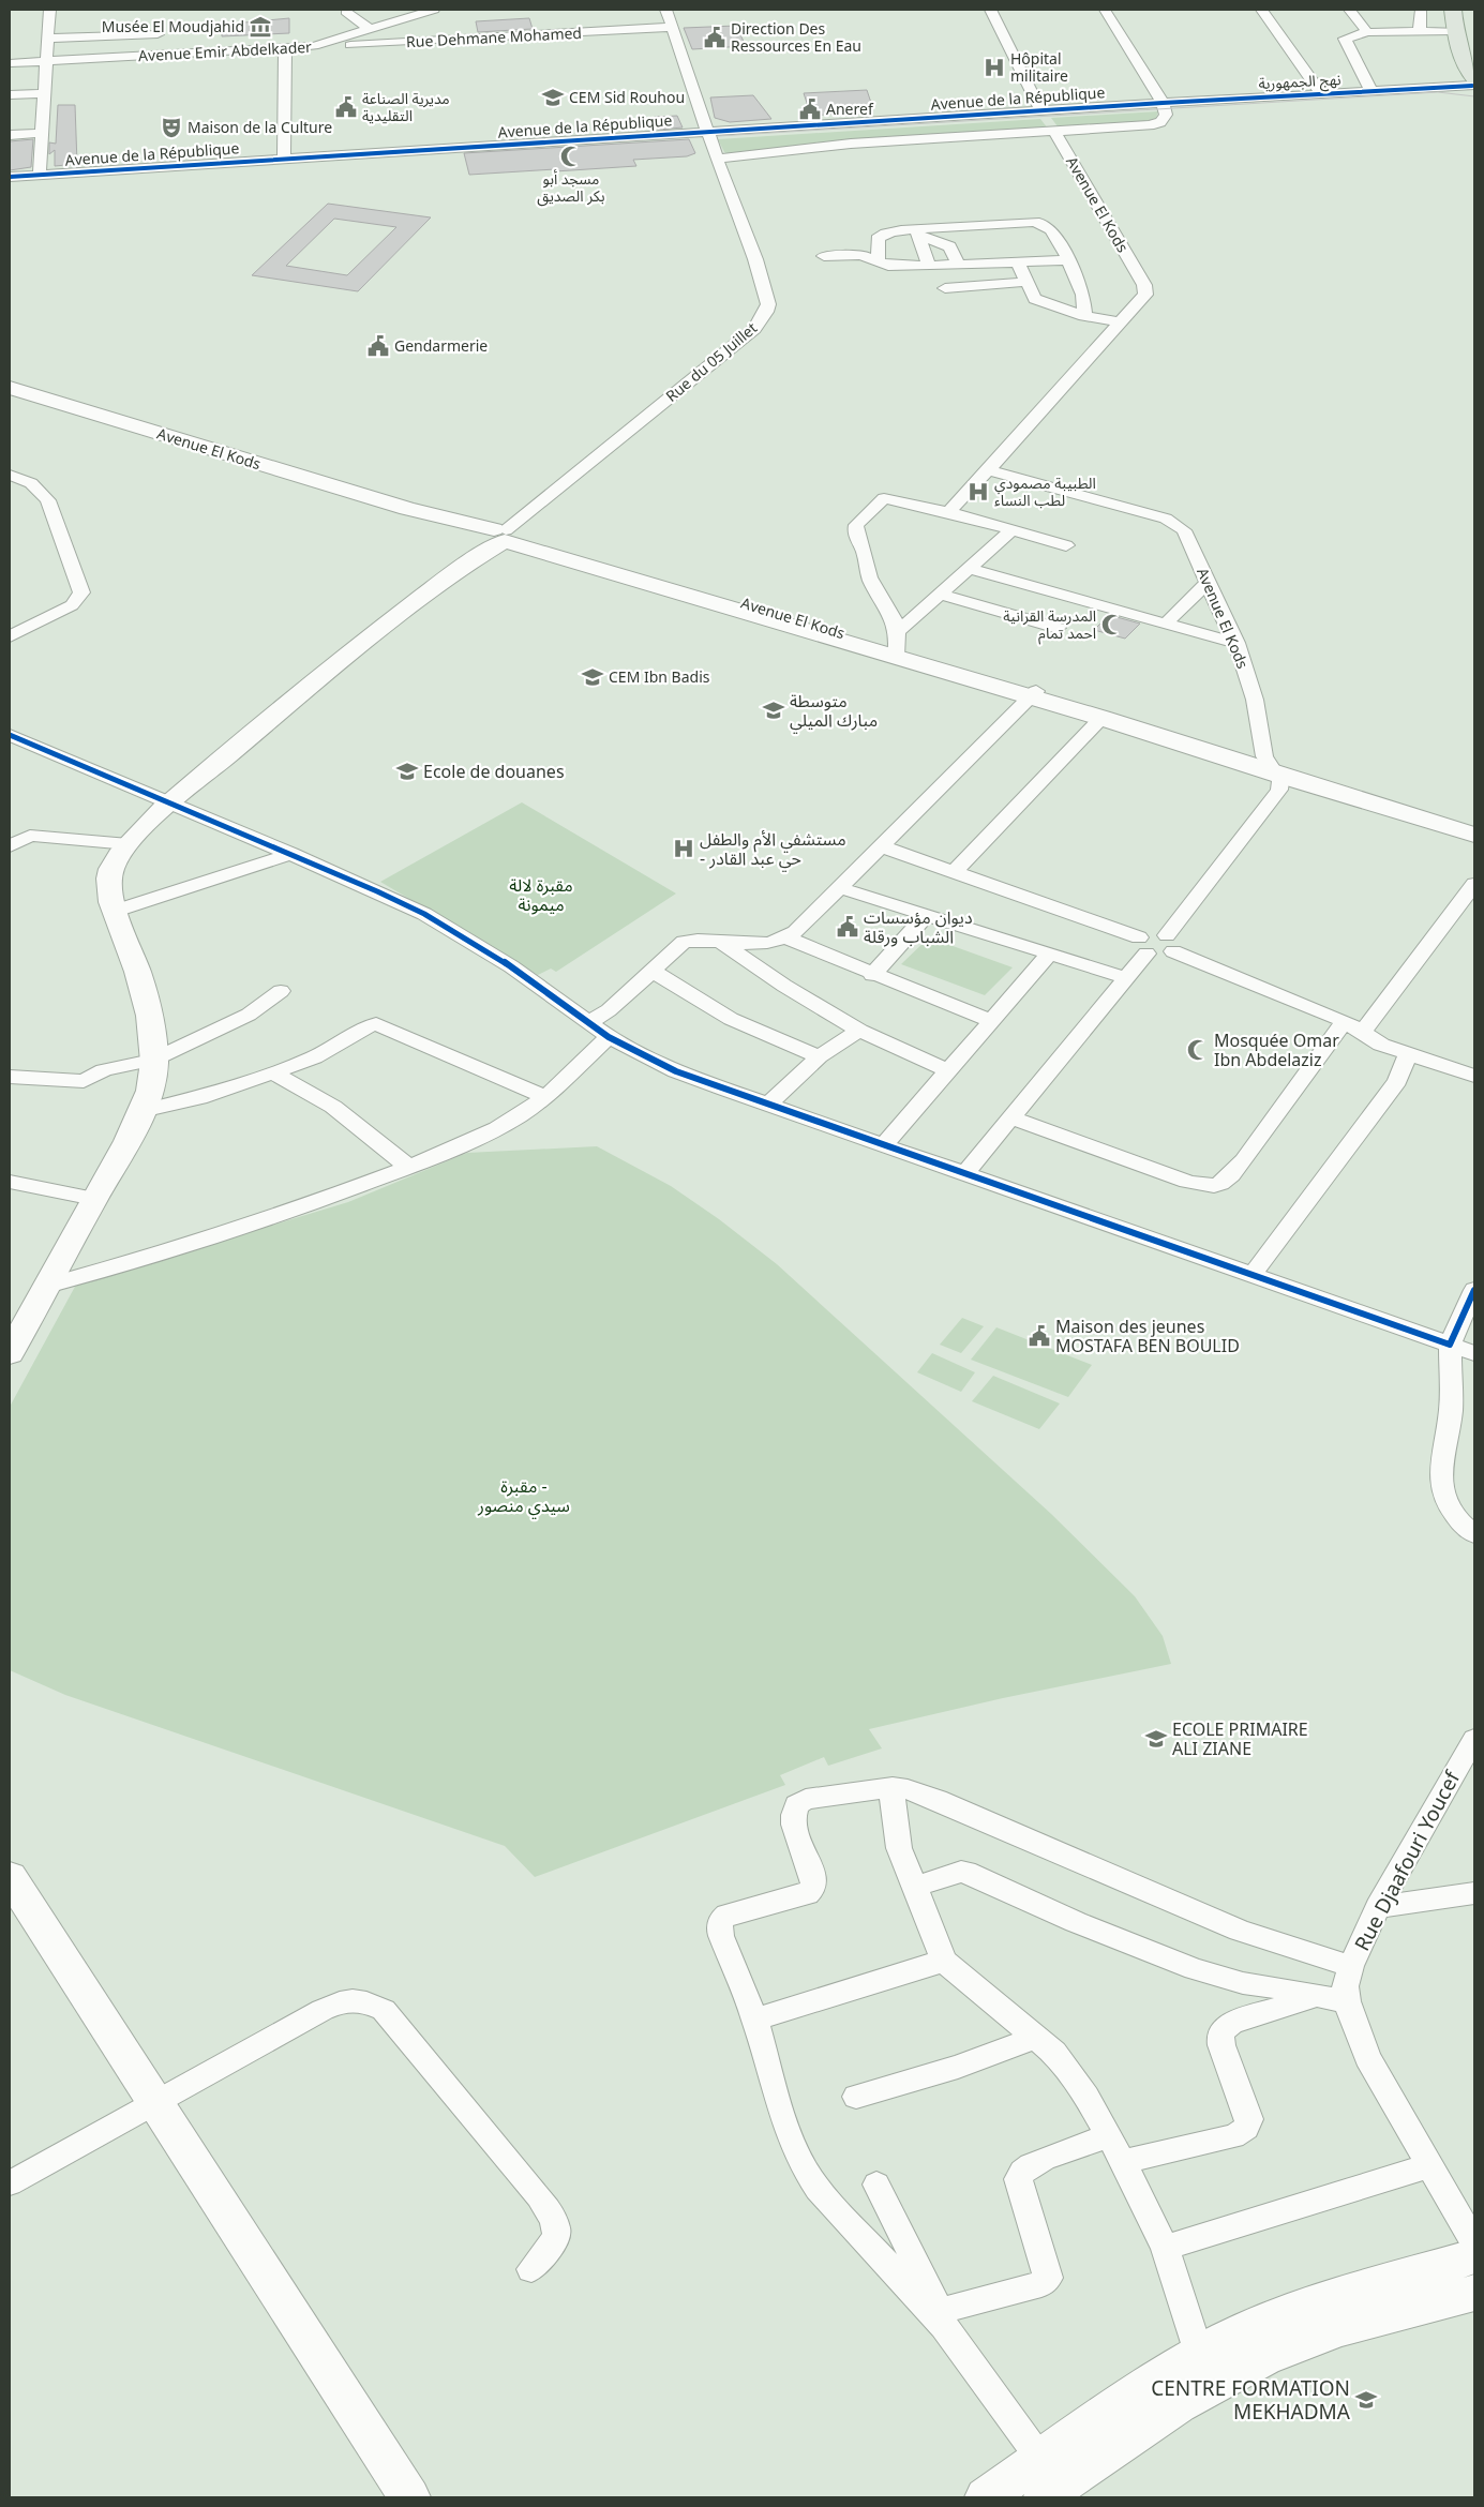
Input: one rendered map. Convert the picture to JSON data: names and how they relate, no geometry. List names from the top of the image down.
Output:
{
  "streets": {
    "main road": ["Avenue El Kods"],
    "street": [
      "Rue Dehmane Mohamed",
      "Avenue Emir Abdelkader",
      "نهج الجمهورية",
      "Avenue de la République",
      "Rue du 05 Juillet",
      "Rue Djaafouri Youcef"
    ]
  },
  "crossings": [
    ["Rue Dehmane Mohamed", "Avenue Emir Abdelkader"],
    ["Rue Dehmane Mohamed", "Rue du 05 Juillet"],
    ["نهج الجمهورية", "Avenue de la République"],
    ["Avenue de la République", "Rue du 05 Juillet"],
    ["Avenue El Kods", "Rue du 05 Juillet"]
  ],
  "parks": ["مقبرة لالة ميمونة", "مقبرة - سيدي منصور"],
  "places": {
    "museum": ["Musée El Moudjahid"],
    "public building": [
      "Direction Des Ressources En Eau",
      "مديرية الصناعة التقليدية",
      "Aneref",
      "Gendarmerie",
      "ديوان مؤسسات الشباب ورقلة",
      "Maison des jeunes MOSTAFA BEN BOULID"
    ],
    "hospital": ["Hôpital militaire", "الطبيبة مصمودي لطب النساء", "مستشفي الأم والطفل - حي عبد القادر"],
    "school or university": [
      "CEM Sid Rouhou",
      "CEM Ibn Badis",
      "متوسطة مبارك الميلي",
      "Ecole de douanes",
      "ECOLE PRIMAIRE ALI ZIANE",
      "CENTRE FORMATION MEKHADMA"
    ],
    "theatre": ["Maison de la Culture"],
    "mosque": ["مسجد أبو بكر الصديق", "المدرسة القرانية احمد تمام", "Mosquée Omar Ibn Abdelaziz"]
  }
}
